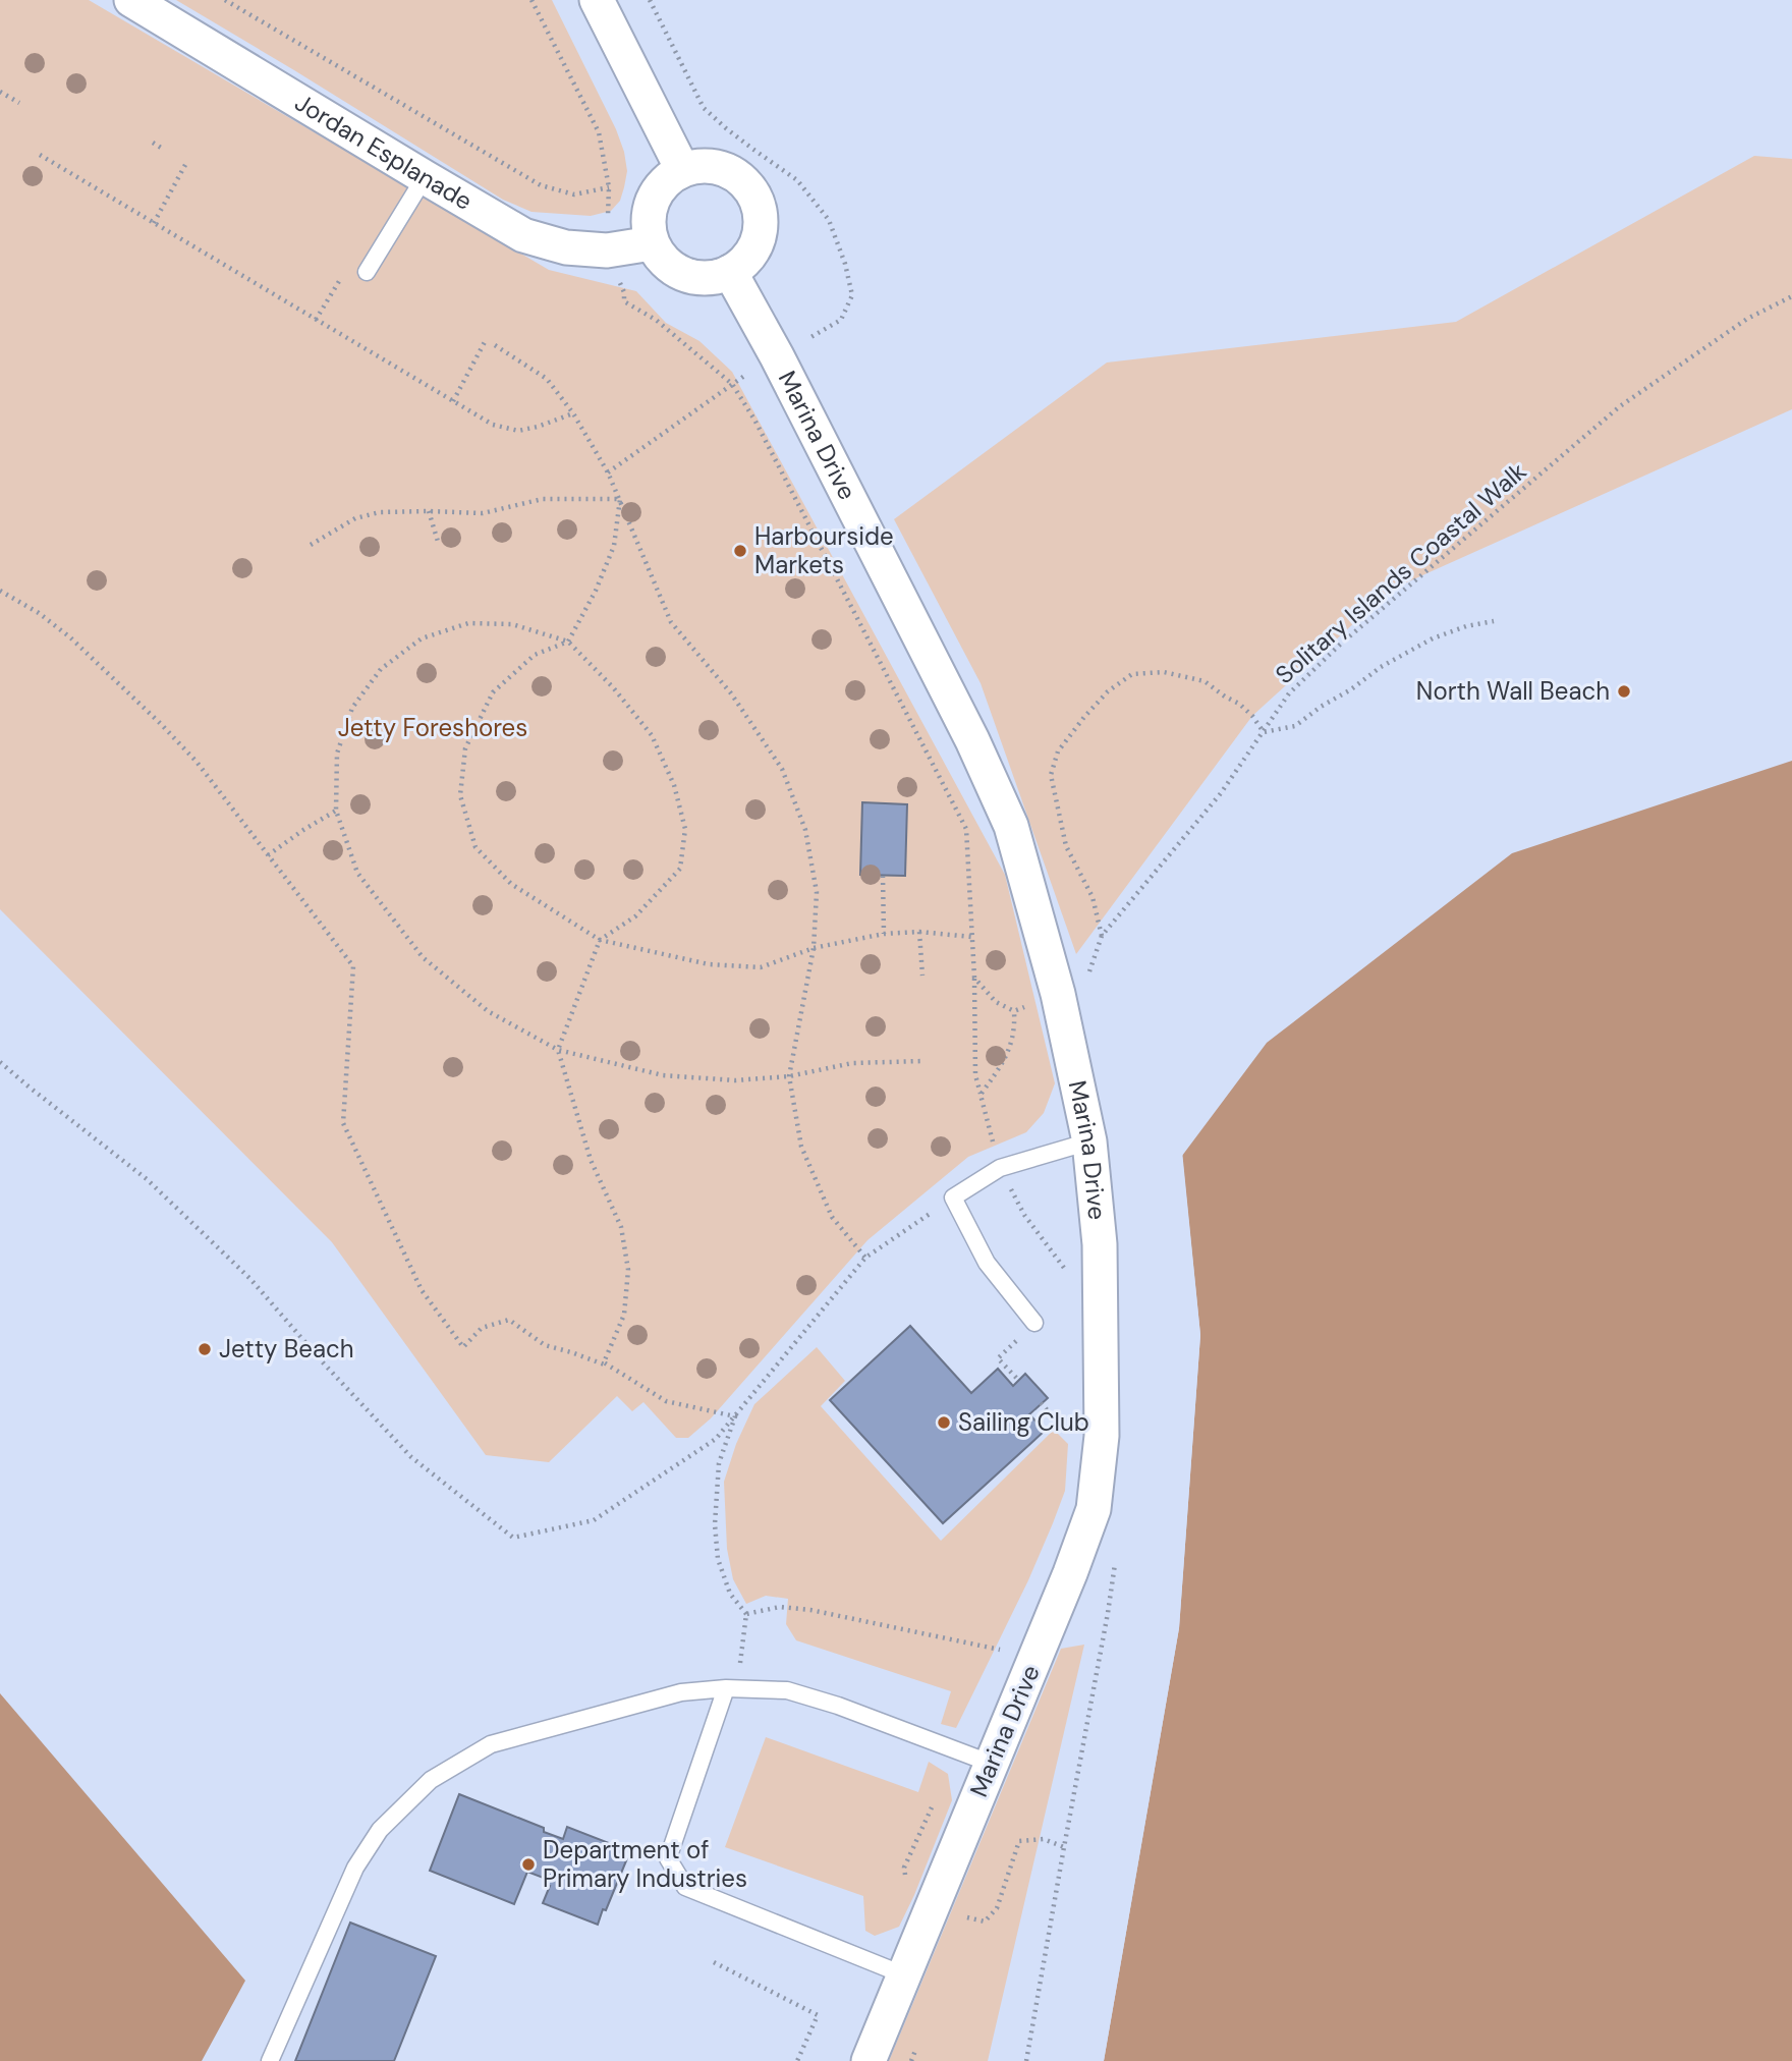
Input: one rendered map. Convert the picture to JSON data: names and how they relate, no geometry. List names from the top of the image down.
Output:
{
  "streets": {
    "street": ["Jordan Esplanade", "Marina Drive"],
    "path": ["Solitary Islands Coastal Walk"]
  },
  "crossings": [
    ["Jordan Esplanade", "Marina Drive"]
  ],
  "parks": ["Jetty Foreshores"],
  "places": [
    "Harbourside Markets",
    "North Wall Beach",
    "Jetty Beach",
    "Sailing Club",
    "Department of Primary Industries"
  ]
}
